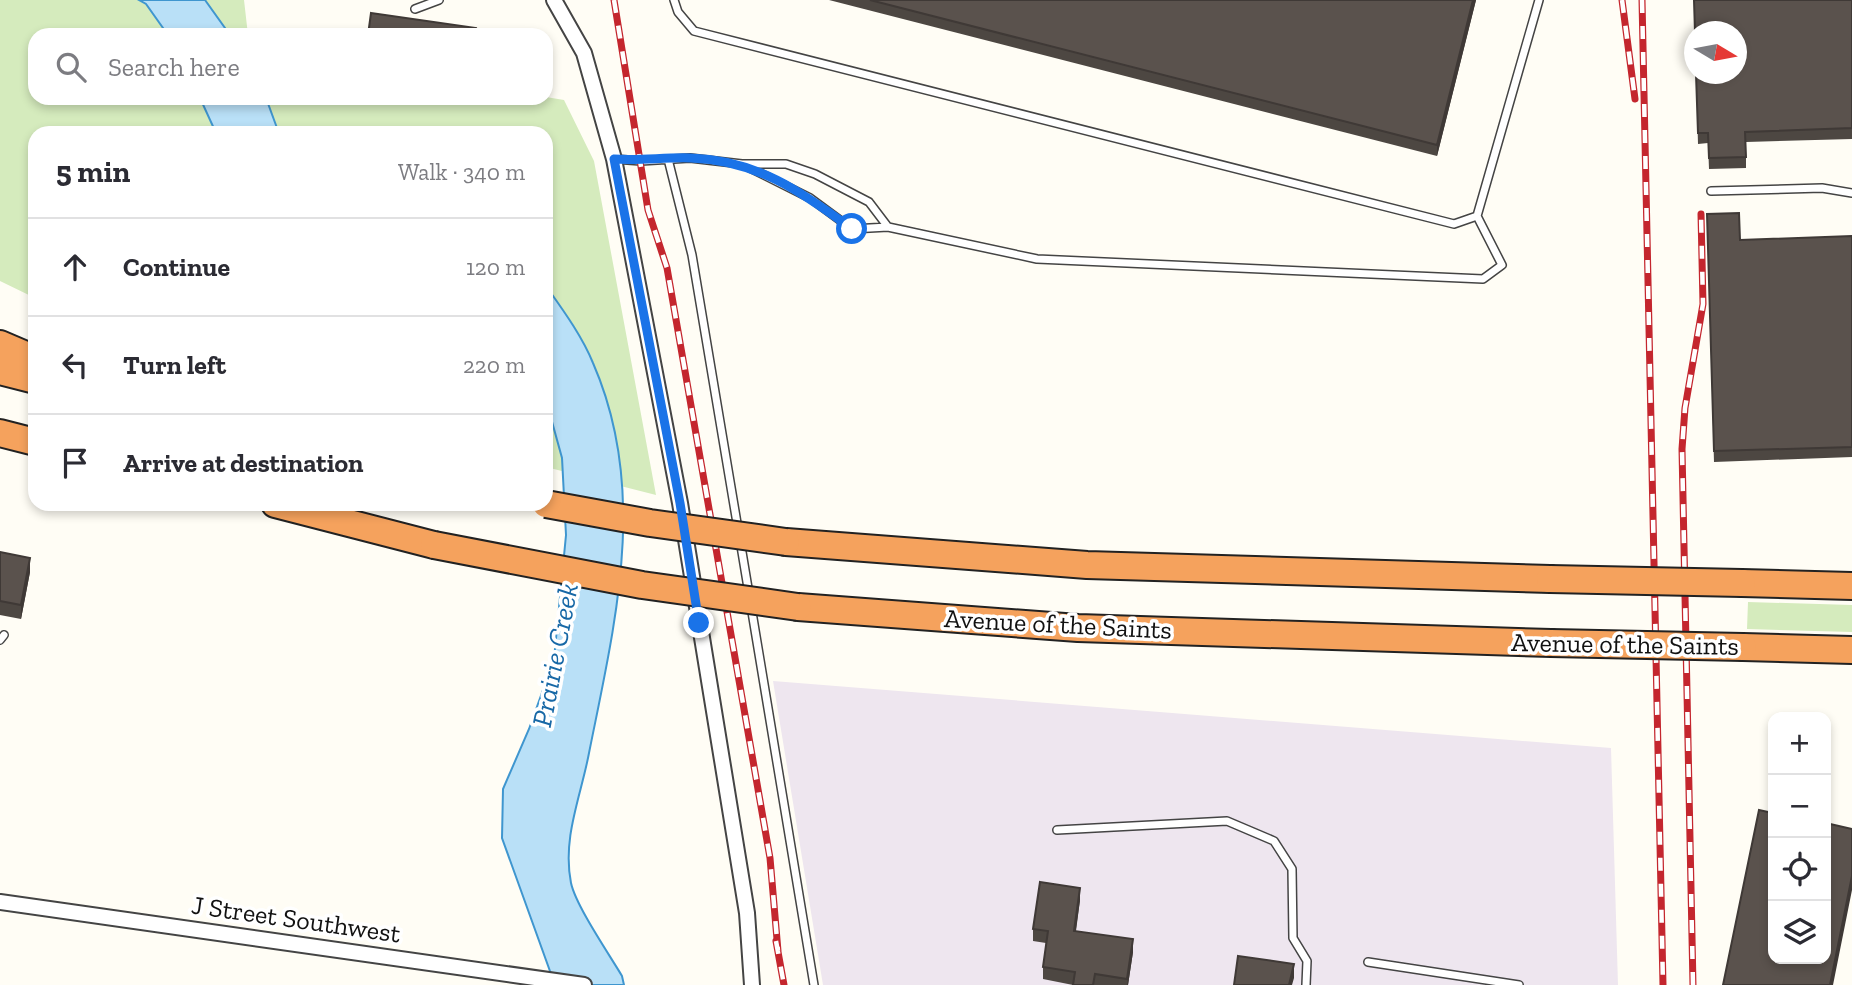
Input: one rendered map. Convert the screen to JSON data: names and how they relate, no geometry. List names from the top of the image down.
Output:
{
  "streets": {
    "highway": ["Avenue of the Saints"],
    "street": ["J Street Southwest"]
  },
  "water": ["Prairie Creek"],
  "north": "right",
  "page": {
    "search": "Search here",
    "heading": ["5 min", "Walk · 340 m"],
    "list": [
      ["Continue", "120 m"],
      ["Turn left", "220 m"],
      "Arrive at destination"
    ],
    "map_buttons": ["+", "−"]
  }
}
